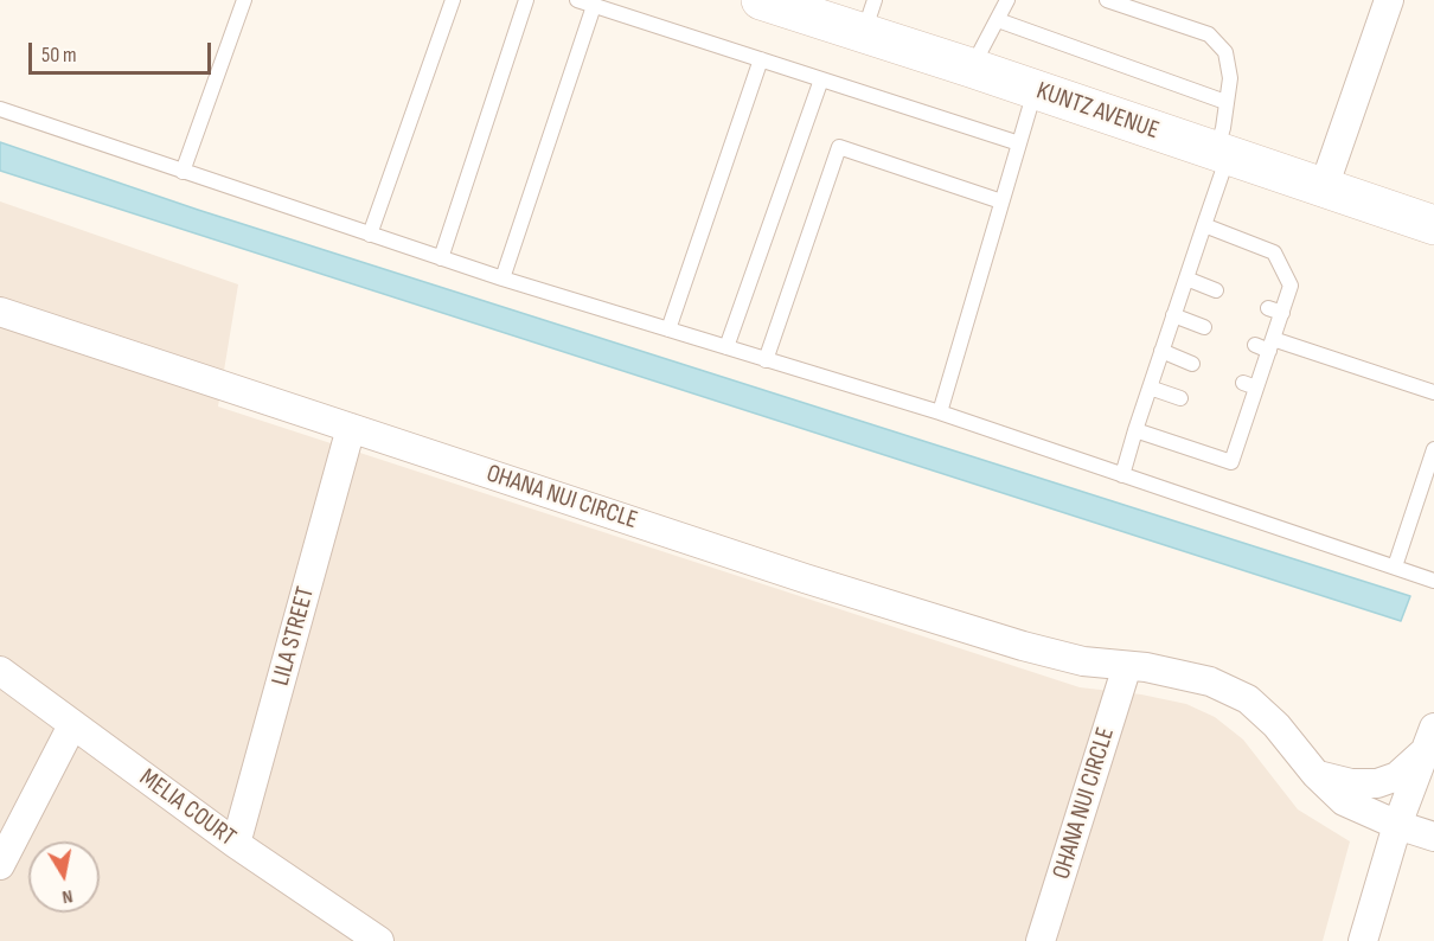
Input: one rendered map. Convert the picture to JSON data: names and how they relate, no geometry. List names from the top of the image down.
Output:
{
  "streets": {
    "street": [
      "KUNTZ AVENUE",
      "OHANA NUI CIRCLE",
      "LILA STREET",
      "MELIA COURT"
    ]
  },
  "crossings": [
    ["OHANA NUI CIRCLE", "LILA STREET"],
    ["LILA STREET", "MELIA COURT"]
  ],
  "scale_bar": "50 m",
  "north": "bottom"
}
